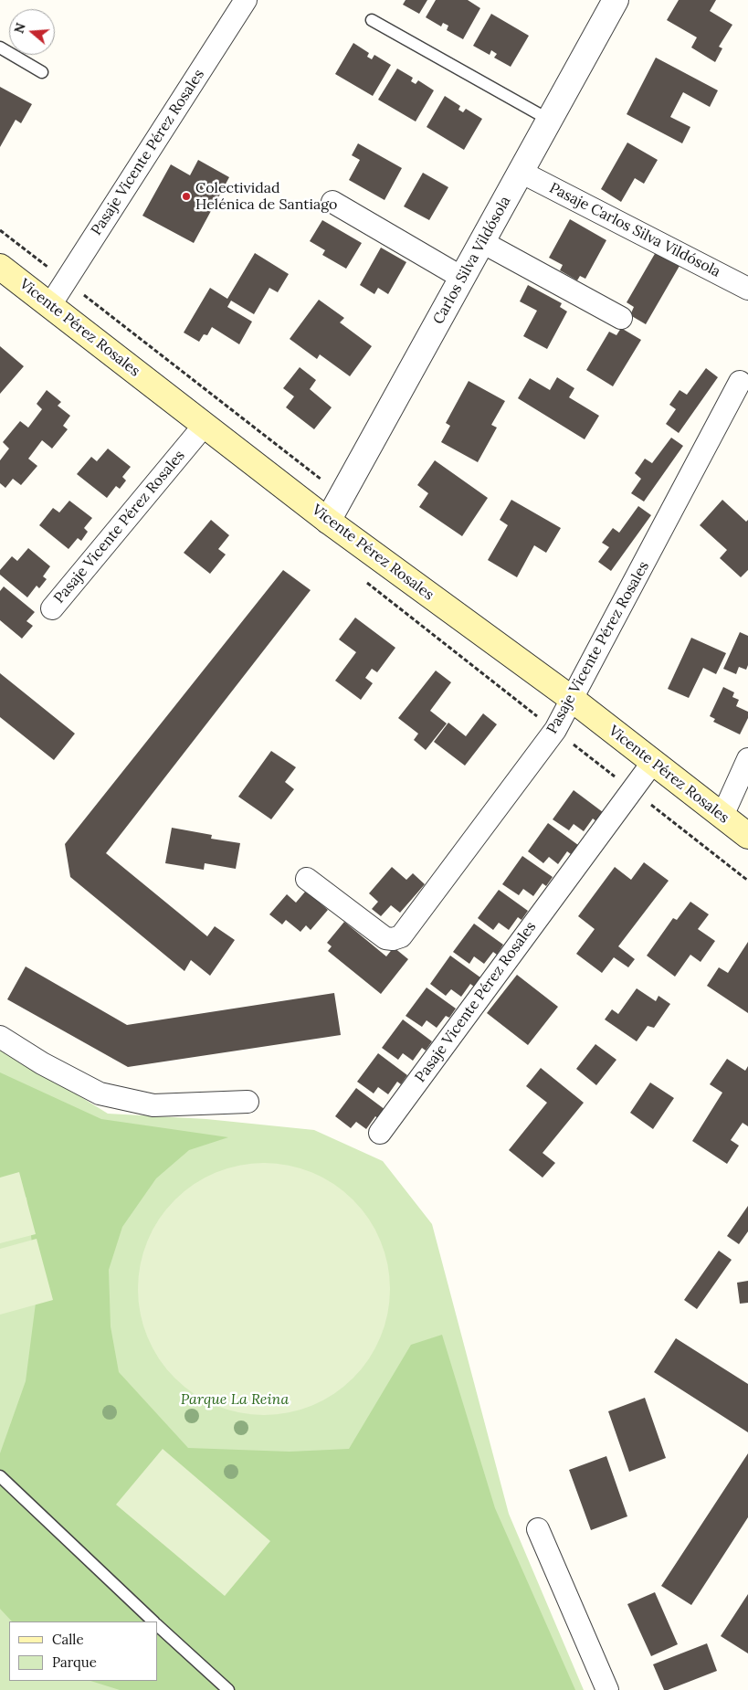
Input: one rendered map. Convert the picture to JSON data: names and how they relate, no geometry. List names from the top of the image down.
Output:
{
  "streets": {
    "main road": ["Vicente Pérez Rosales"],
    "street": ["Pasaje Vicente Pérez Rosales", "Pasaje Carlos Silva Vildósola", "Carlos Silva Vildósola"]
  },
  "crossings": [
    ["Pasaje Vicente Pérez Rosales", "Vicente Pérez Rosales"],
    ["Pasaje Carlos Silva Vildósola", "Carlos Silva Vildósola"],
    ["Carlos Silva Vildósola", "Vicente Pérez Rosales"]
  ],
  "parks": ["Parque La Reina"],
  "places": ["Colectividad Helénica de Santiago"],
  "legend": ["Calle", "Parque"],
  "north": "left"
}
